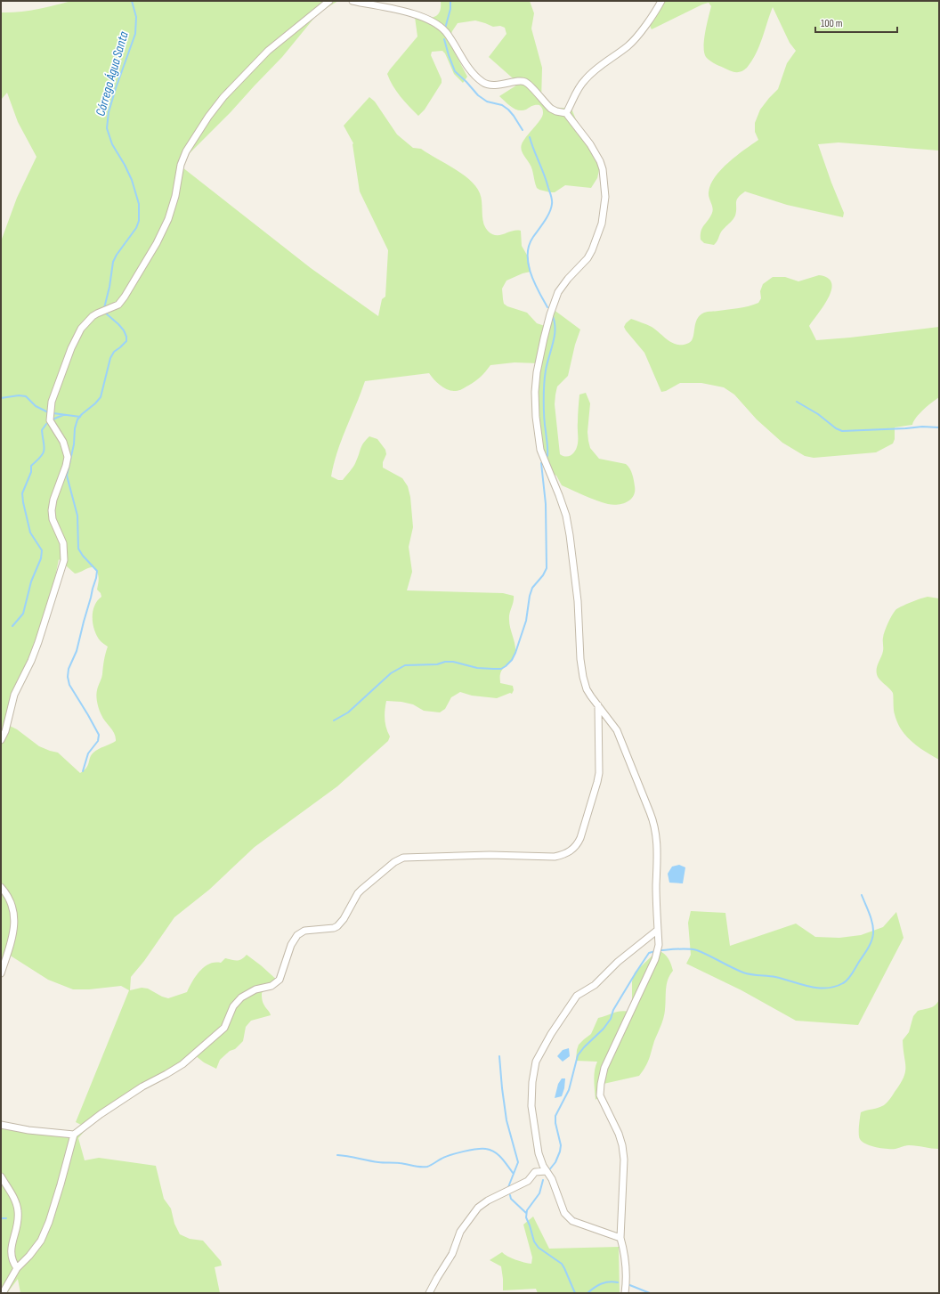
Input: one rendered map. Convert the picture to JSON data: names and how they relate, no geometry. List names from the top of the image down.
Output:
{
  "water": ["Córrego Água Santa"],
  "scale_bar": "100 m"
}
